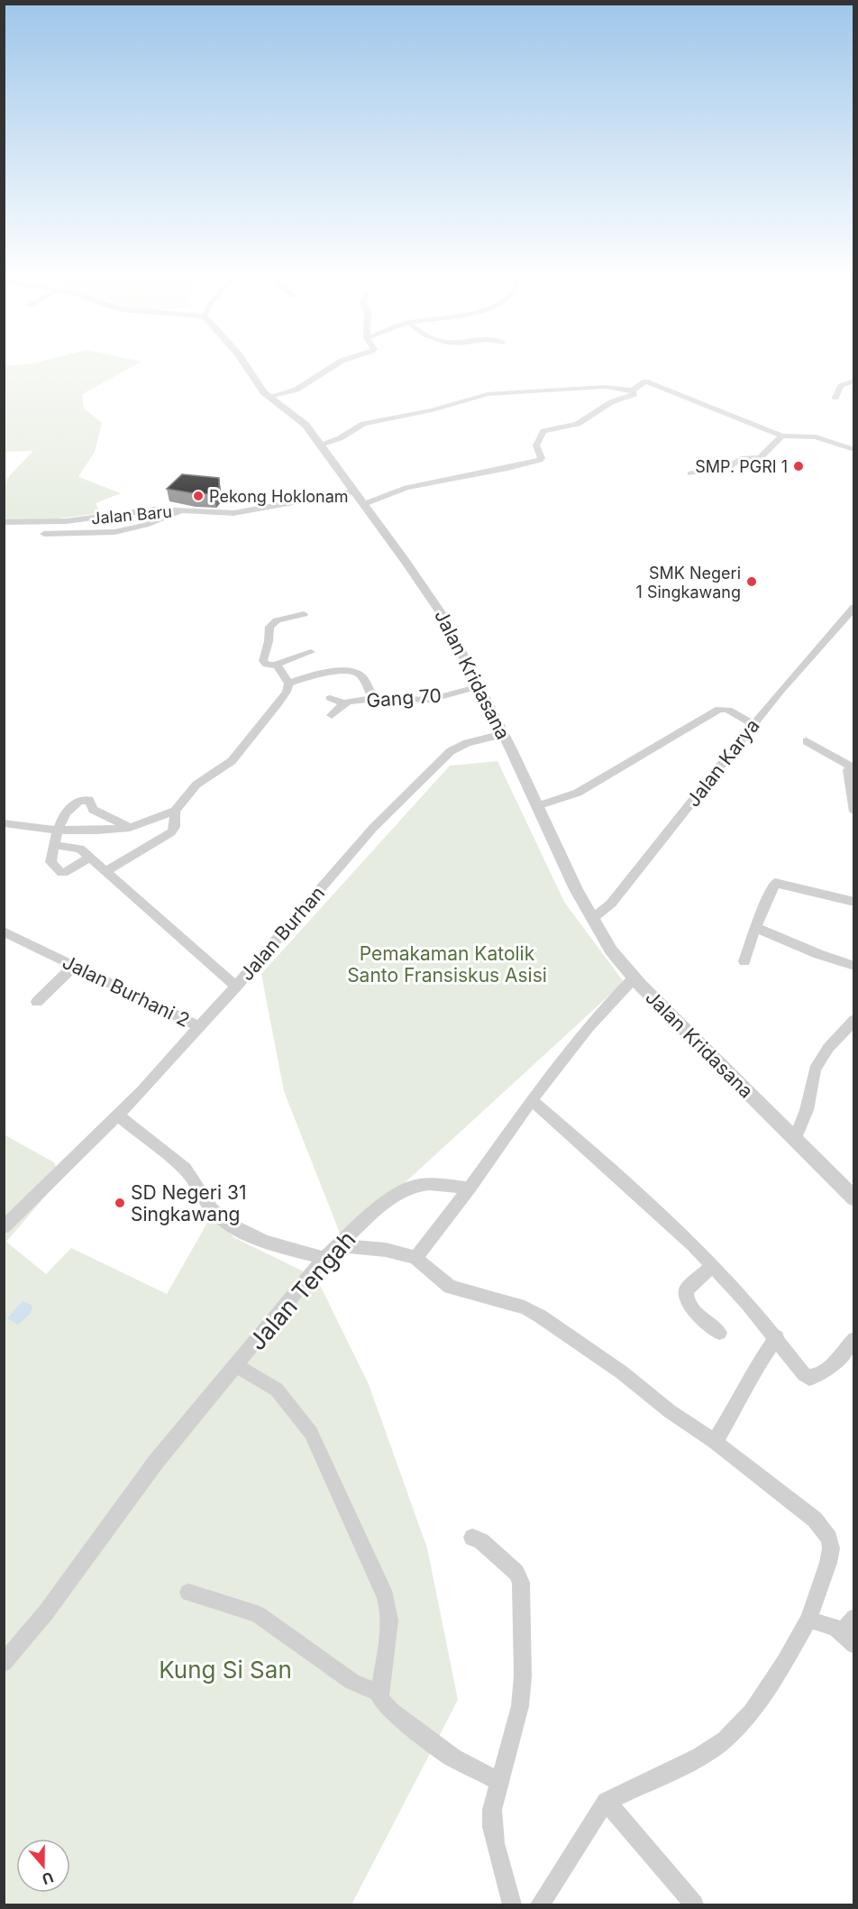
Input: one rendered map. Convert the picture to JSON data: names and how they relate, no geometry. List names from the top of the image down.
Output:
{
  "streets": {
    "street": [
      "Jalan Baru",
      "Jalan Kridasana",
      "Gang 70",
      "Jalan Karya",
      "Jalan Burhan",
      "Jalan Burhani 2",
      "Jalan Tengah"
    ]
  },
  "crossings": [
    ["Jalan Baru", "Jalan Kridasana"],
    ["Jalan Kridasana", "Gang 70"],
    ["Jalan Kridasana", "Jalan Karya"],
    ["Jalan Kridasana", "Jalan Burhan"],
    ["Jalan Burhan", "Jalan Burhani 2"]
  ],
  "parks": ["Pemakaman Katolik Santo Fransiskus Asisi", "Kung Si San"],
  "places": [
    "SMP. PGRI 1",
    "Pekong Hoklonam",
    "SMK Negeri 1 Singkawang",
    "SD Negeri 31 Singkawang"
  ],
  "north": "bottom"
}
